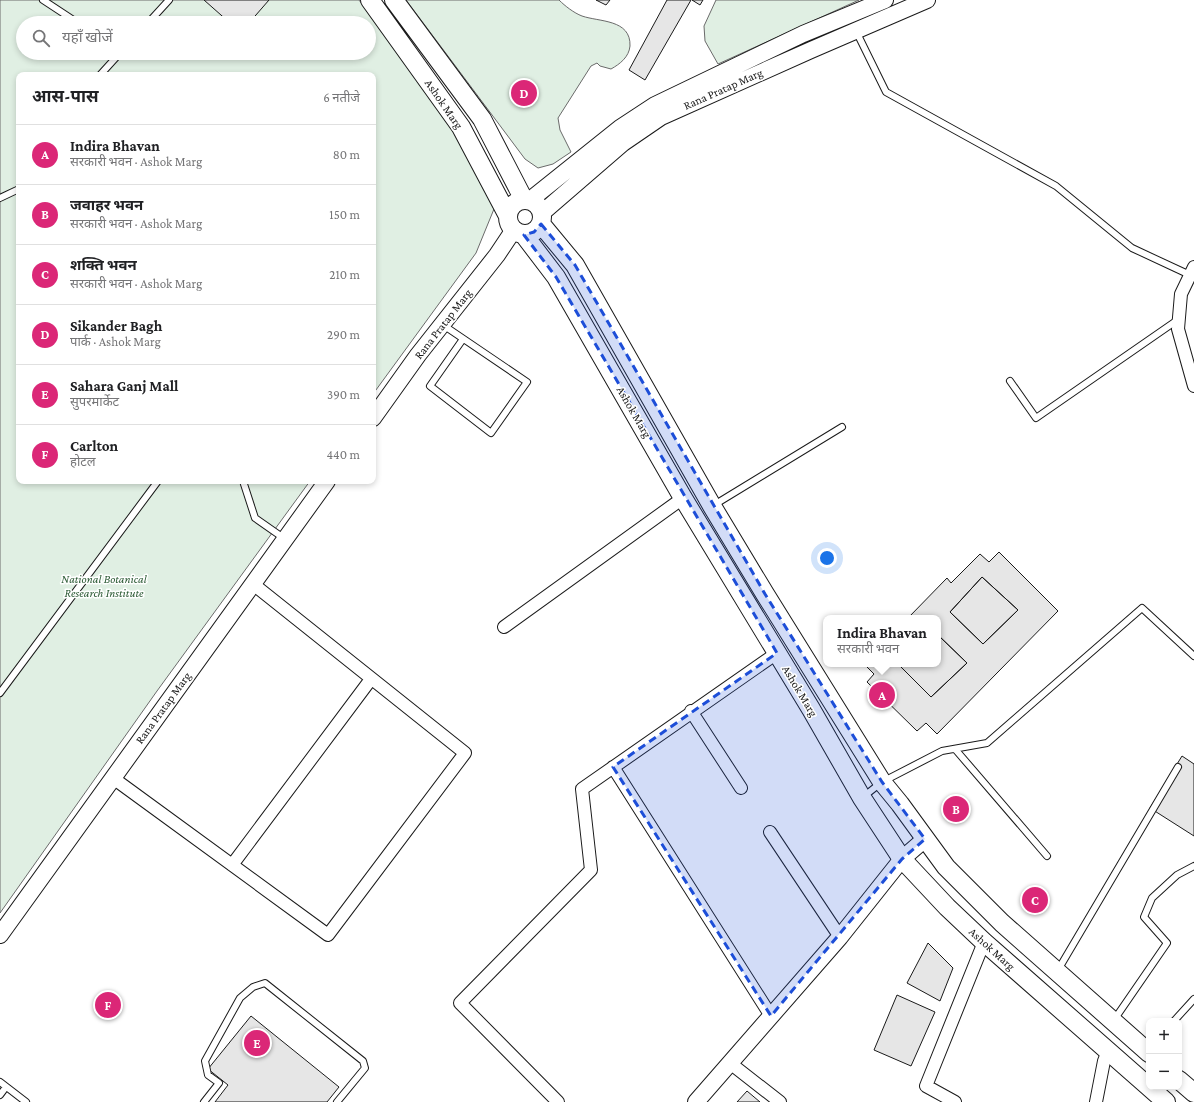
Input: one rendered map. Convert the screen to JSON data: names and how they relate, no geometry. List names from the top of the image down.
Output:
{
  "streets": {
    "main road": ["Rana Pratap Marg", "Ashok Marg"]
  },
  "crossings": [
    ["Rana Pratap Marg", "Ashok Marg"]
  ],
  "parks": ["National Botanical Research Institute"],
  "page": {
    "search": "यहाँ खोजें",
    "heading": ["आस-पास", "6 नतीजे"],
    "pins": [
      "D",
      "A",
      "B",
      "C",
      "F",
      "E"
    ],
    "list": [
      {
        "mark": "A",
        "name": "Indira Bhavan",
        "note": "सरकारी भवन · Ashok Marg",
        "value": "80 m"
      },
      {
        "mark": "B",
        "name": "जवाहर भवन",
        "note": "सरकारी भवन · Ashok Marg",
        "value": "150 m"
      },
      {
        "mark": "C",
        "name": "शक्ति भवन",
        "note": "सरकारी भवन · Ashok Marg",
        "value": "210 m"
      },
      {
        "mark": "D",
        "name": "Sikander Bagh",
        "note": "पार्क · Ashok Marg",
        "value": "290 m"
      },
      {
        "mark": "E",
        "name": "Sahara Ganj Mall",
        "note": "सुपरमार्केट",
        "value": "390 m"
      },
      {
        "mark": "F",
        "name": "Carlton",
        "note": "होटल",
        "value": "440 m"
      }
    ],
    "popup": ["Indira Bhavan", "सरकारी भवन"],
    "map_buttons": ["+", "−"]
  }
}
